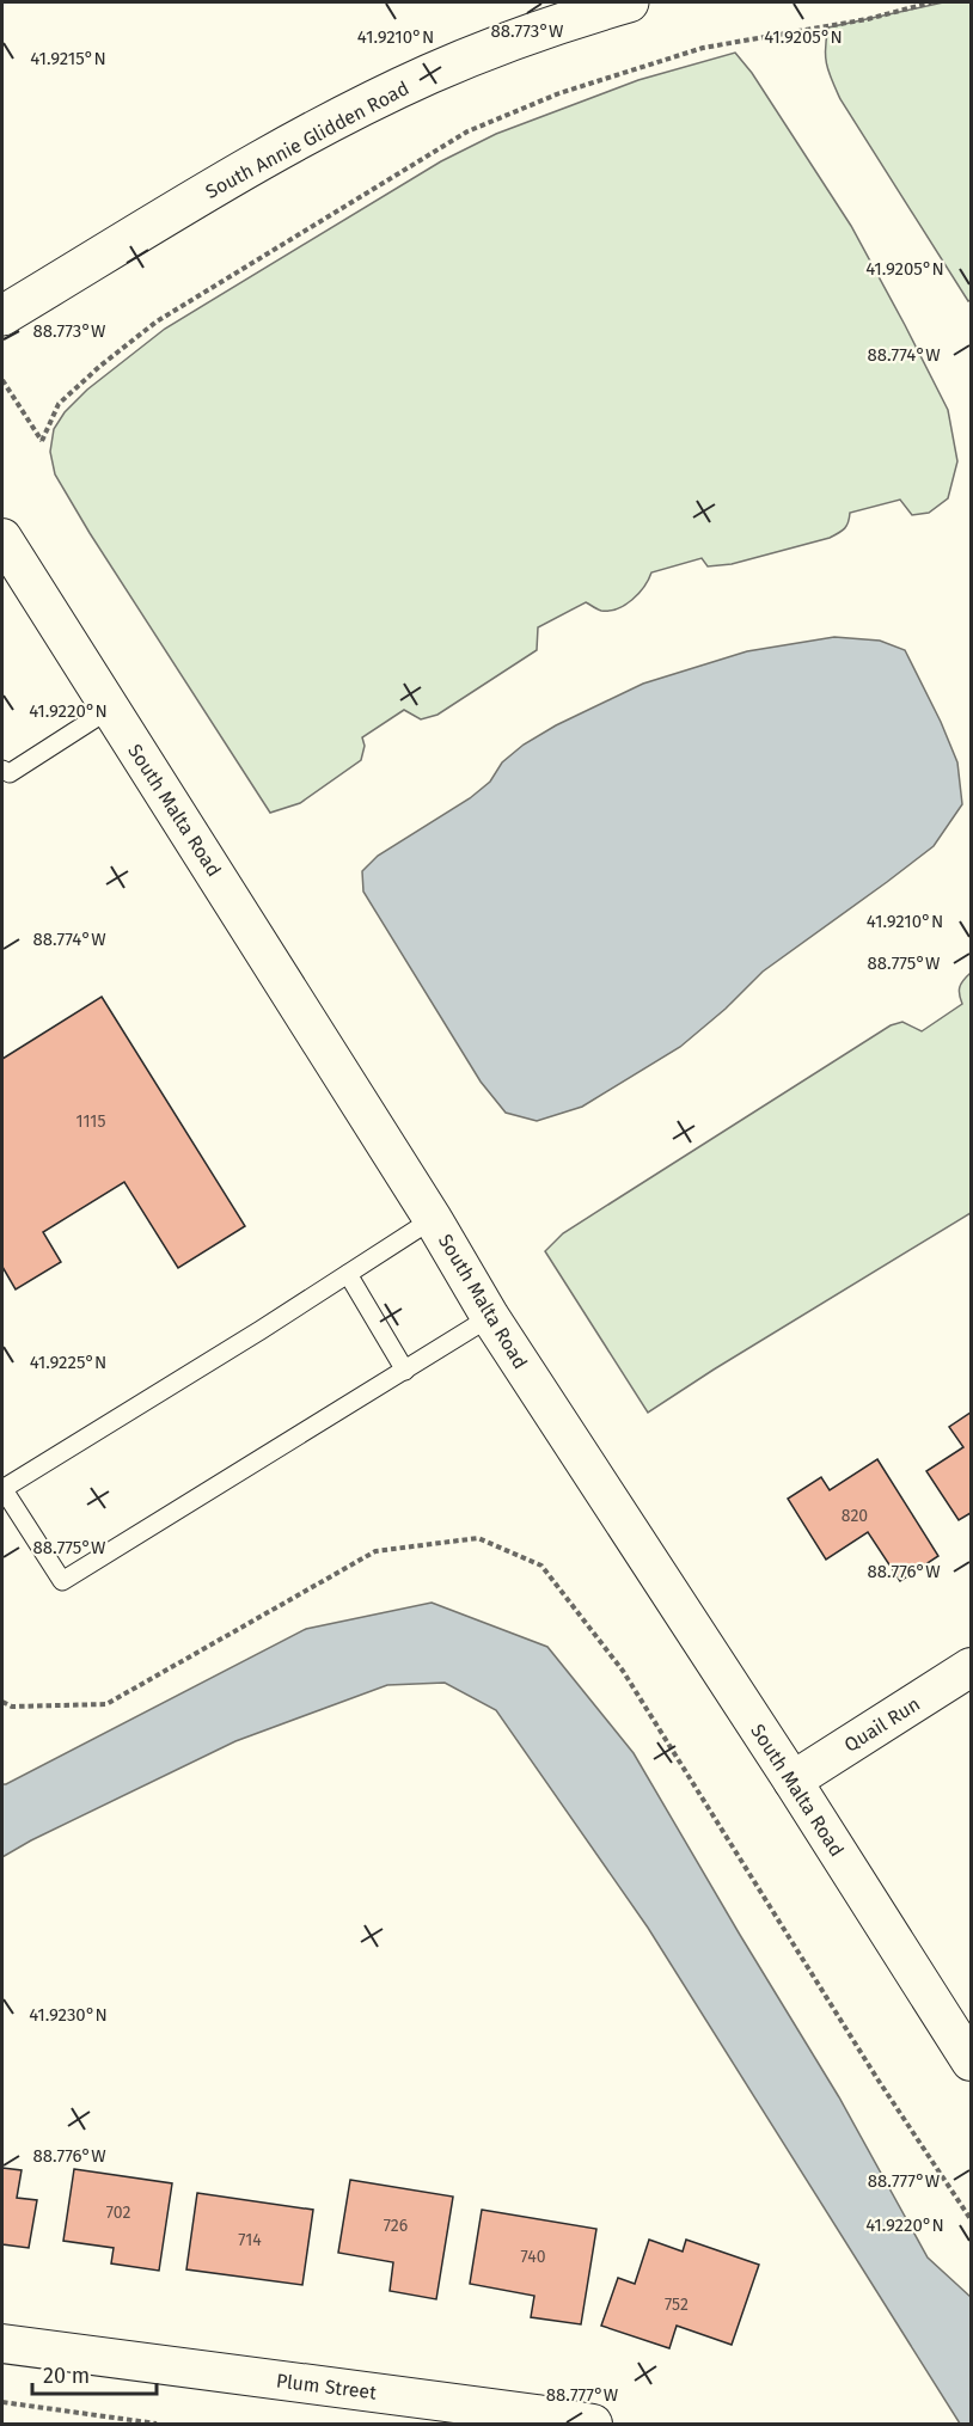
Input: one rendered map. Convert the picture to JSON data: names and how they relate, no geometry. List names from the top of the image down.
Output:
{
  "streets": {
    "main road": ["South Annie Glidden Road"],
    "street": ["South Malta Road", "Quail Run", "Plum Street"]
  },
  "crossings": [
    ["South Malta Road", "Quail Run"]
  ],
  "house_numbers": [
    "1115",
    "820",
    "702",
    "726",
    "714",
    "740",
    "752"
  ],
  "scale_bar": "20 m",
  "coordinates": [
    "88.773°W",
    "41.9210°N",
    "41.9205°N",
    "41.9215°N",
    "88.774°W",
    "41.9220°N",
    "88.775°W",
    "41.9225°N",
    "88.776°W",
    "41.9230°N",
    "88.777°W"
  ]
}
